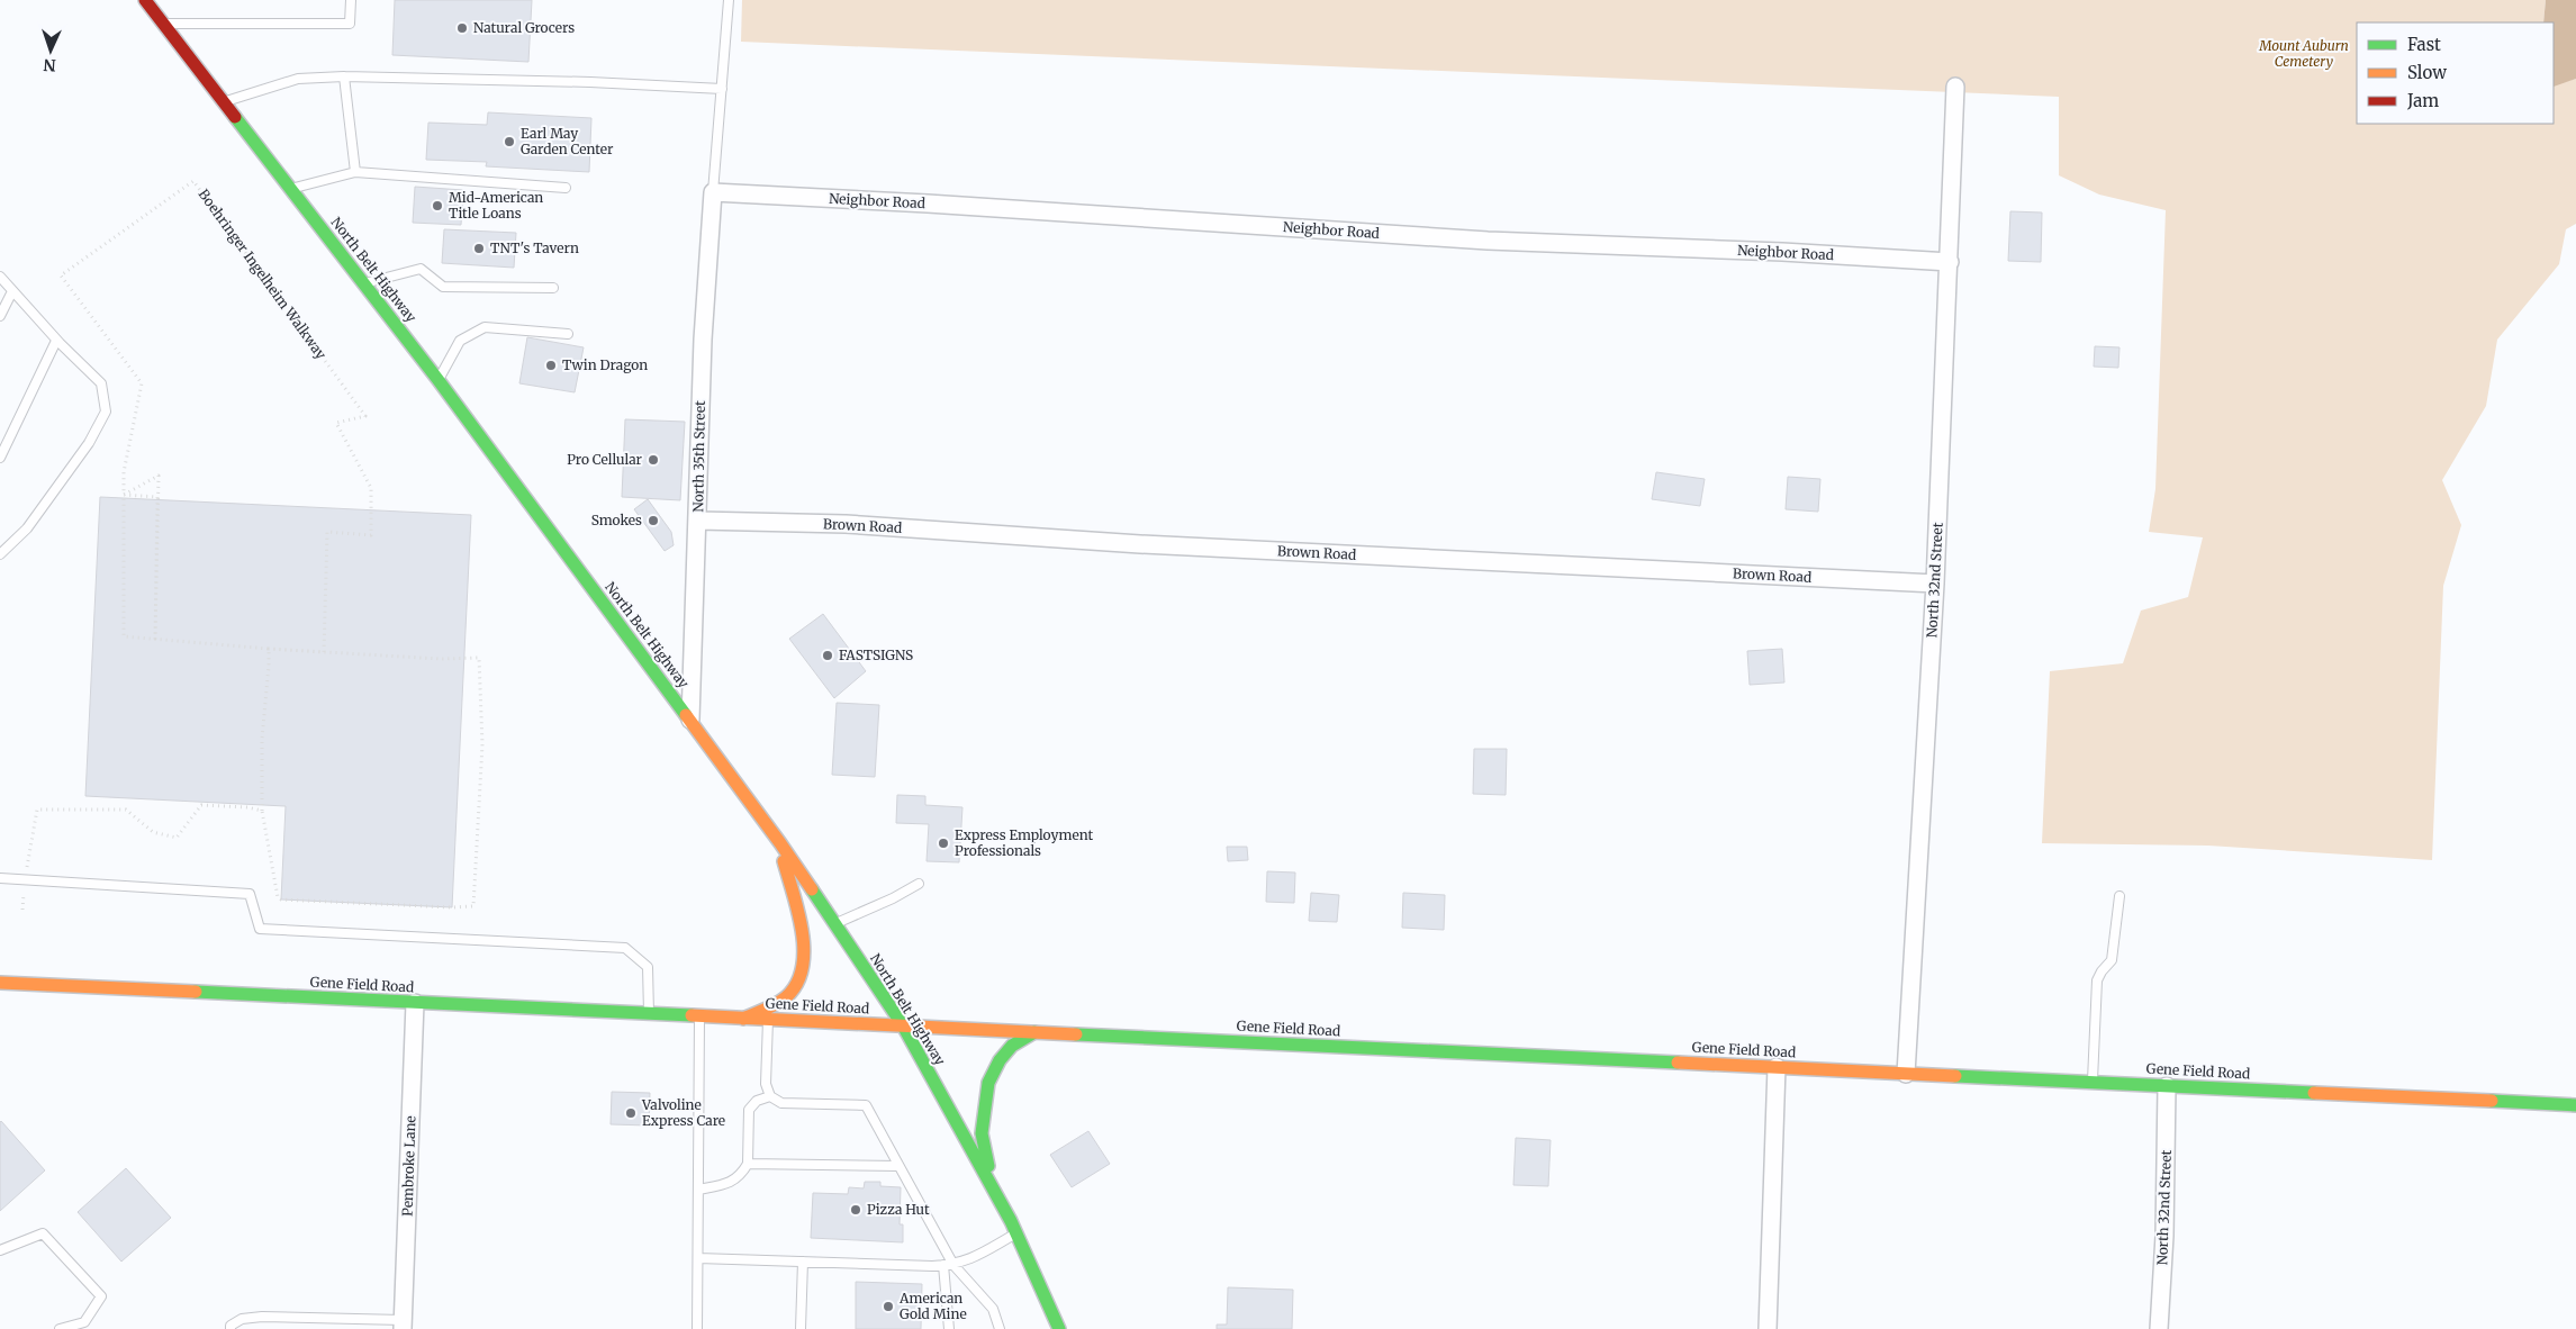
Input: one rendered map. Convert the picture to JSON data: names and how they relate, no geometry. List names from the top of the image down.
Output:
{
  "streets": {
    "street": [
      "Neighbor Road",
      "North Belt Highway",
      "North 35th Street",
      "Brown Road",
      "North 32nd Street",
      "Gene Field Road",
      "Pembroke Lane"
    ],
    "path": ["Boehringer Ingelheim Walkway"]
  },
  "crossings": [
    ["Neighbor Road", "North 35th Street"],
    ["Neighbor Road", "North 32nd Street"],
    ["North Belt Highway", "North 35th Street"],
    ["North Belt Highway", "Gene Field Road"],
    ["North 35th Street", "Brown Road"],
    ["Brown Road", "North 32nd Street"],
    ["North 32nd Street", "Gene Field Road"],
    ["Gene Field Road", "Pembroke Lane"]
  ],
  "parks": ["Mount Auburn Cemetery"],
  "places": [
    "Natural Grocers",
    "Earl May Garden Center",
    "Mid-American Title Loans",
    "TNT's Tavern",
    "Twin Dragon",
    "Pro Cellular",
    "Smokes",
    "FASTSIGNS",
    "Express Employment Professionals",
    "Valvoline Express Care",
    "Pizza Hut",
    "American Gold Mine"
  ],
  "legend": ["Fast", "Slow", "Jam"],
  "north": "bottom"
}
